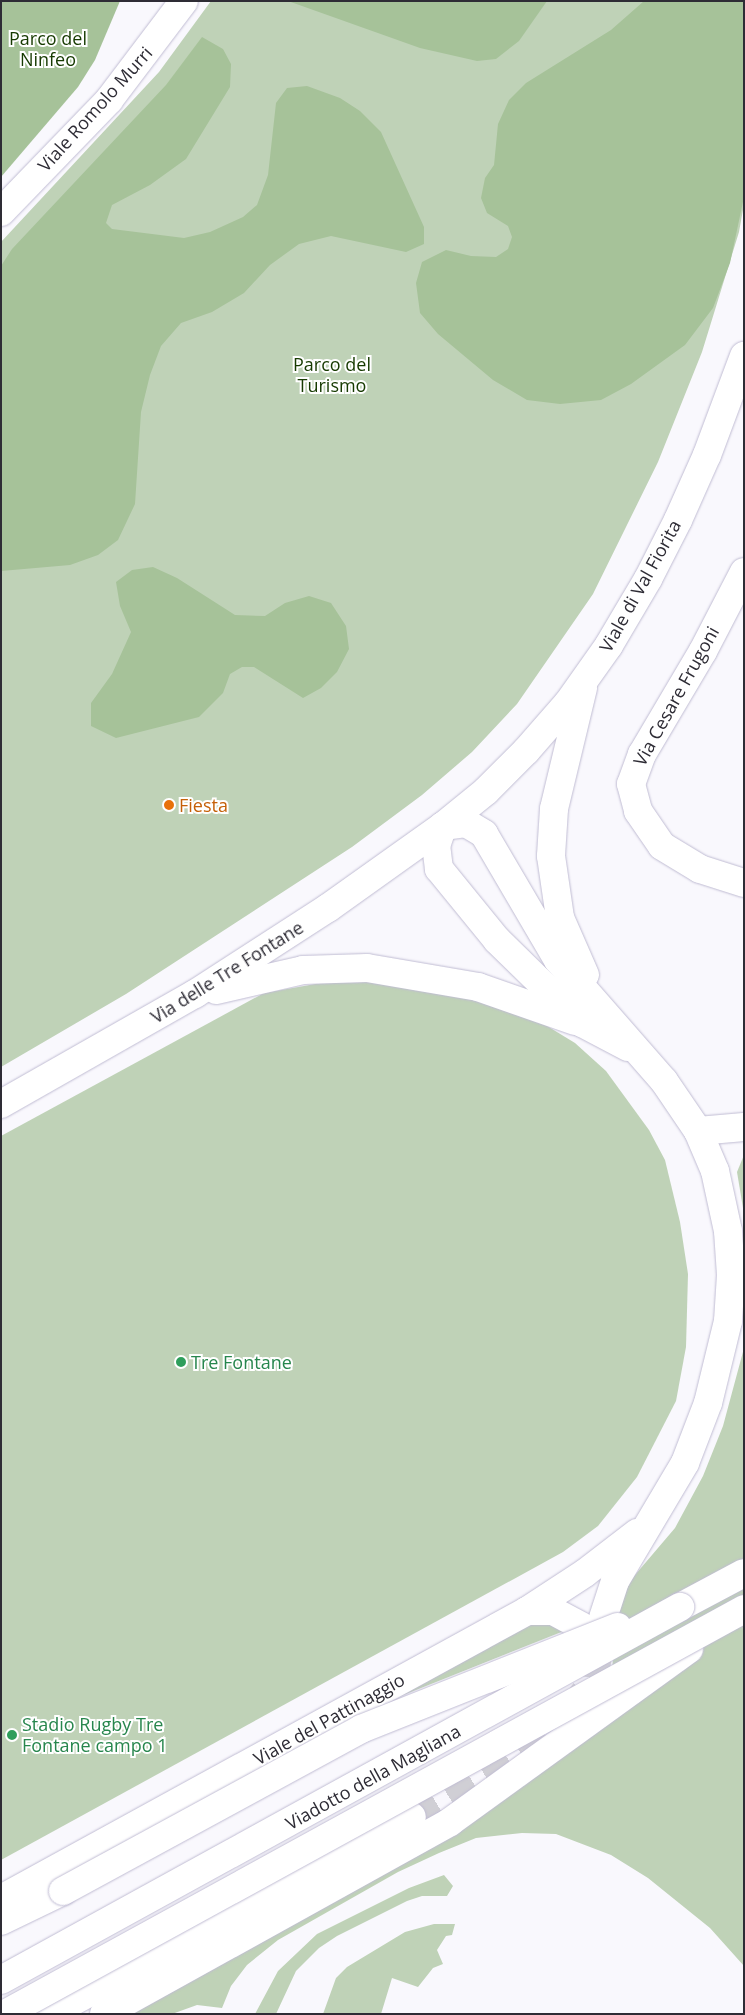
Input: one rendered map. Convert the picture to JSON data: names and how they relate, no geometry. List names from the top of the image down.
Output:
{
  "streets": {
    "main road": [
      "Viale Romolo Murri",
      "Viale di Val Fiorita",
      "Via Cesare Frugoni",
      "Via delle Tre Fontane",
      "Viale del Pattinaggio",
      "Viadotto della Magliana"
    ]
  },
  "crossings": [
    ["Viale di Val Fiorita", "Via delle Tre Fontane"],
    ["Via delle Tre Fontane", "Viale del Pattinaggio"]
  ],
  "parks": ["Parco del Ninfeo", "Parco del Turismo"],
  "places": ["Fiesta", "Tre Fontane", "Stadio Rugby Tre Fontane campo 1"]
}
